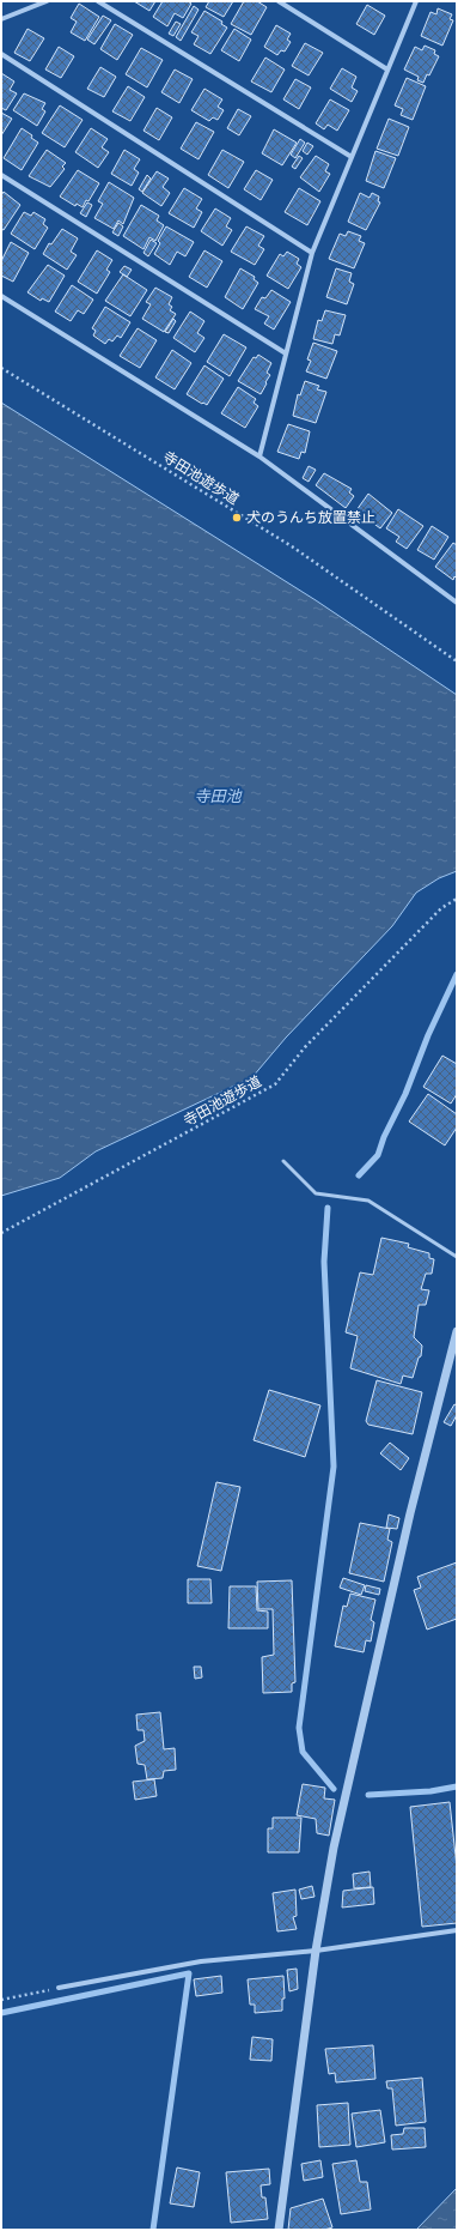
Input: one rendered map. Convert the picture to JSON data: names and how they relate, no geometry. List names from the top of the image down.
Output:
{
  "streets": {
    "path": ["寺田池遊歩道"]
  },
  "water": ["寺田池"],
  "places": ["犬のうんち放置禁止"]
}
